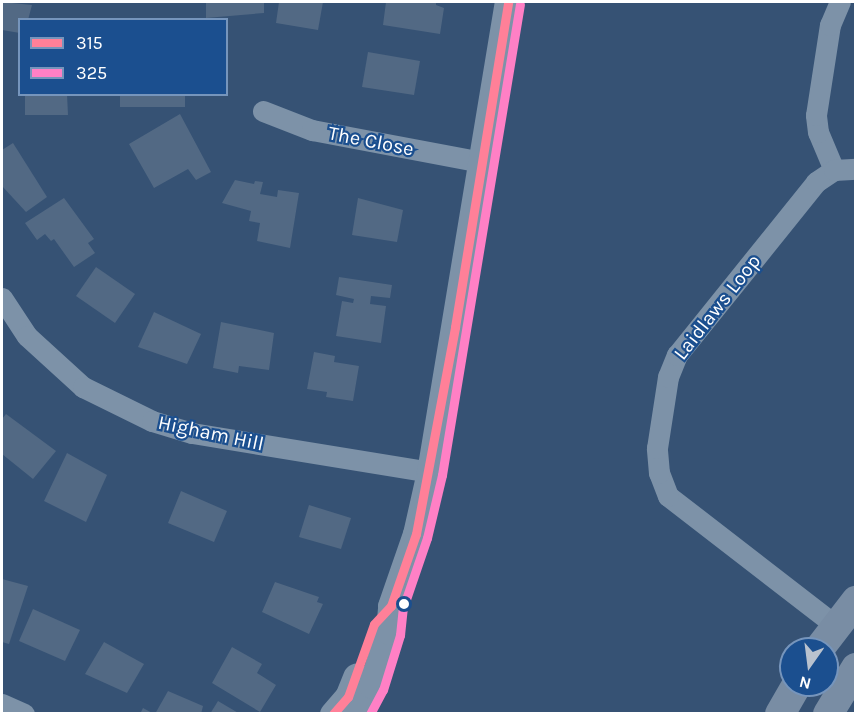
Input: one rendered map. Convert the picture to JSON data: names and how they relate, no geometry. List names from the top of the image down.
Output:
{
  "streets": {
    "street": ["The Close", "Laidlaws Loop", "Higham Hill"]
  },
  "lines": ["transit line 315", "transit line 325"],
  "legend": ["315", "325"],
  "north": "bottom"
}
